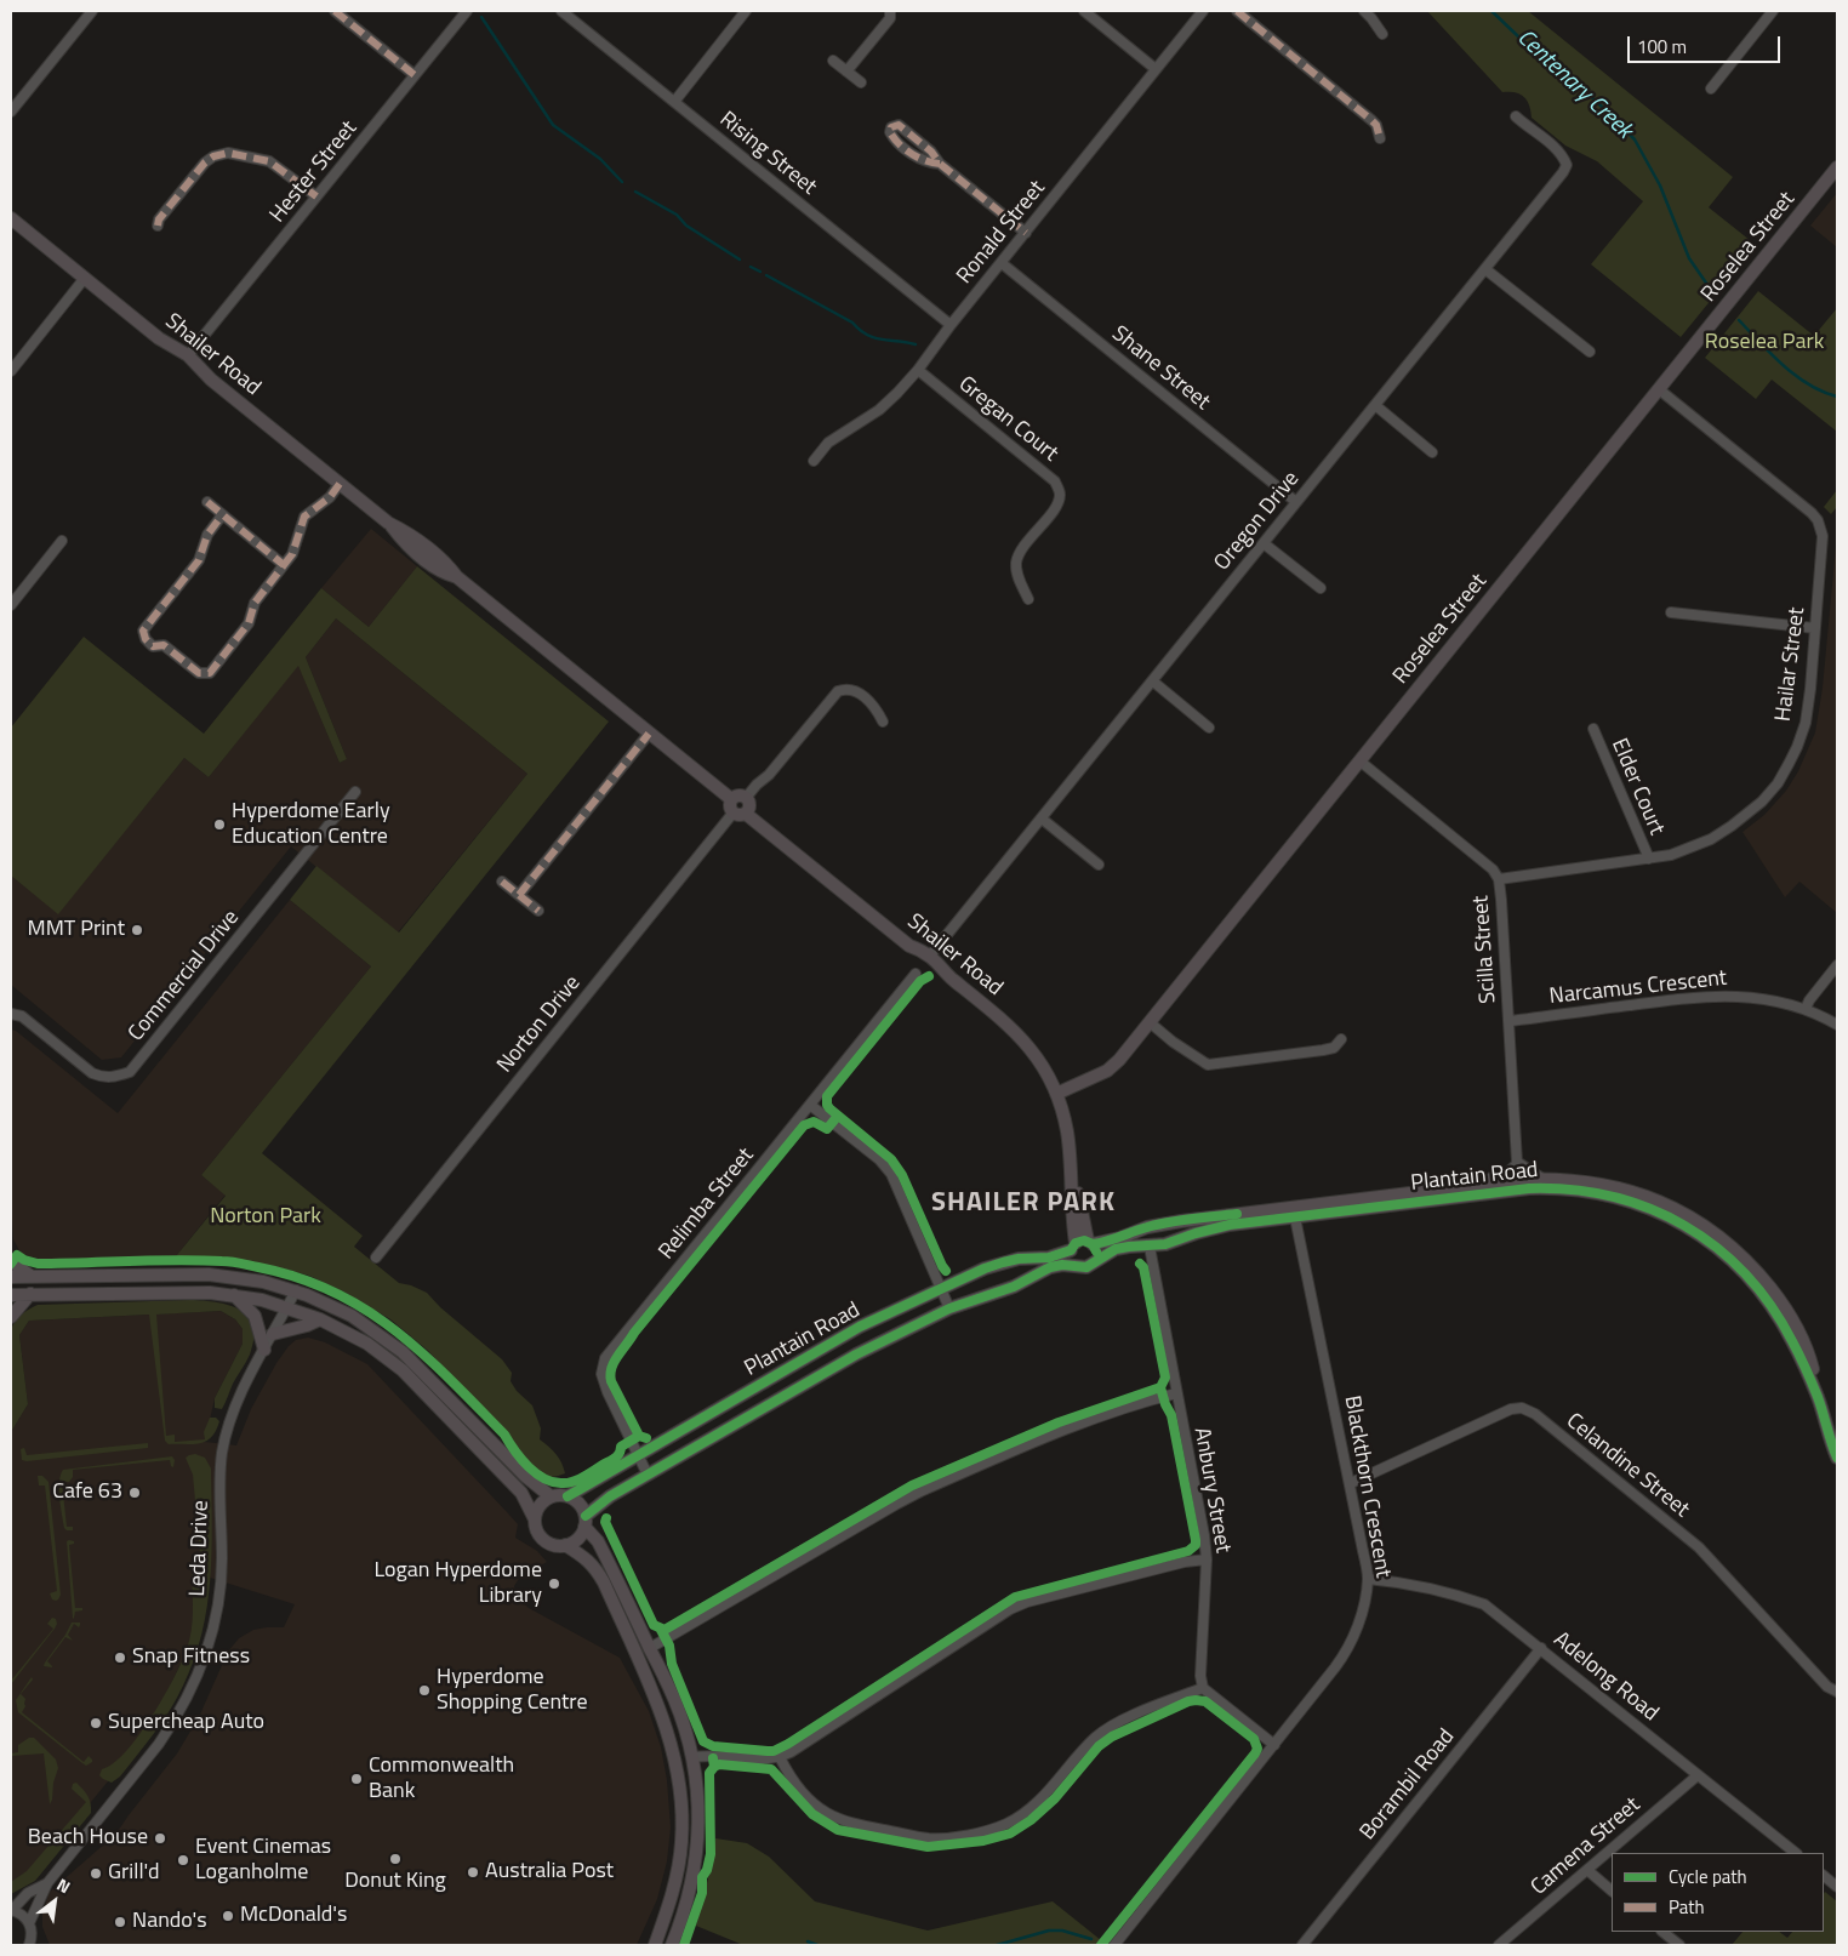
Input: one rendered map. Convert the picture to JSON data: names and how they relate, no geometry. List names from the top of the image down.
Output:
{
  "streets": {
    "street": [
      "Rising Street",
      "Hester Street",
      "Ronald Street",
      "Roselea Street",
      "Shailer Road",
      "Shane Street",
      "Gregan Court",
      "Oregon Drive",
      "Hailar Street",
      "Elder Court",
      "Scilla Street",
      "Commercial Drive",
      "Narcamus Crescent",
      "Norton Drive",
      "Plantain Road",
      "Relimba Street",
      "Celandine Street",
      "Blackthorn Crescent",
      "Anbury Street",
      "Leda Drive",
      "Adelong Road",
      "Borambil Road",
      "Camena Street"
    ]
  },
  "crossings": [
    ["Rising Street", "Ronald Street"],
    ["Hester Street", "Shailer Road"],
    ["Ronald Street", "Shane Street"],
    ["Ronald Street", "Gregan Court"],
    ["Roselea Street", "Shailer Road"],
    ["Roselea Street", "Hailar Street"],
    ["Roselea Street", "Scilla Street"],
    ["Shailer Road", "Oregon Drive"],
    ["Shailer Road", "Norton Drive"],
    ["Shailer Road", "Plantain Road"],
    ["Shane Street", "Oregon Drive"],
    ["Hailar Street", "Elder Court"],
    ["Hailar Street", "Scilla Street"],
    ["Scilla Street", "Narcamus Crescent"],
    ["Plantain Road", "Relimba Street"],
    ["Plantain Road", "Blackthorn Crescent"],
    ["Plantain Road", "Anbury Street"],
    ["Celandine Street", "Blackthorn Crescent"],
    ["Blackthorn Crescent", "Adelong Road"],
    ["Adelong Road", "Borambil Road"],
    ["Adelong Road", "Camena Street"]
  ],
  "districts": ["SHAILER PARK"],
  "water": ["Centenary Creek"],
  "parks": ["Roselea Park", "Norton Park"],
  "places": [
    "Hyperdome Early Education Centre",
    "MMT Print",
    "Cafe 63",
    "Logan Hyperdome Library",
    "Snap Fitness",
    "Hyperdome Shopping Centre",
    "Supercheap Auto",
    "Commonwealth Bank",
    "Beach House",
    "Donut King",
    "Event Cinemas Loganholme",
    "Australia Post",
    "Grill'd",
    "McDonald's",
    "Nando's"
  ],
  "legend": ["Cycle path", "Path"],
  "scale_bar": "100 m",
  "north": "top right"
}
